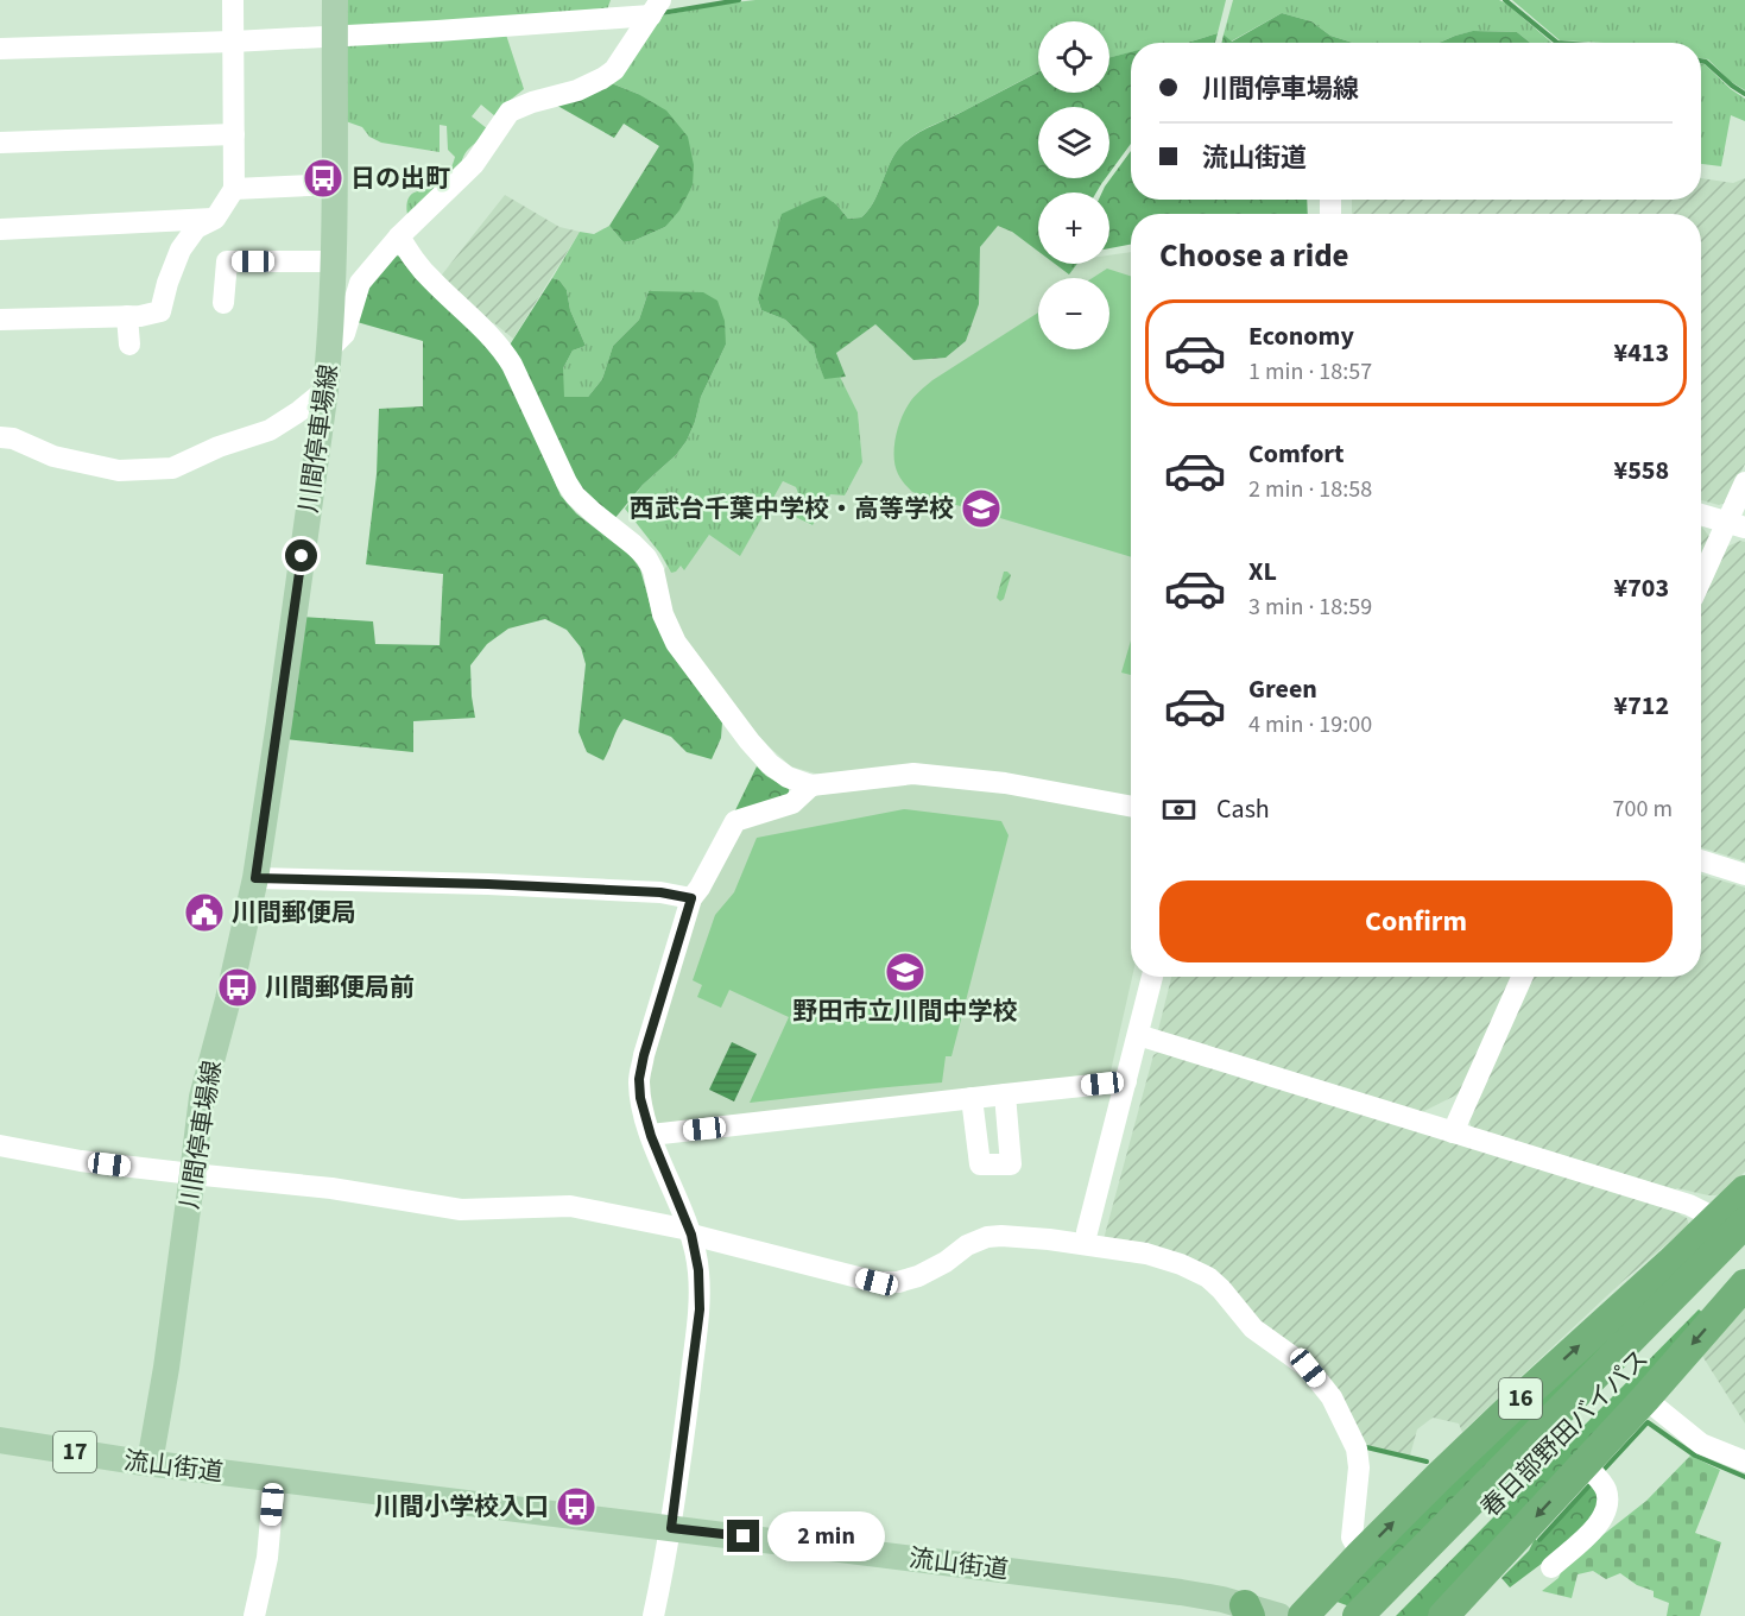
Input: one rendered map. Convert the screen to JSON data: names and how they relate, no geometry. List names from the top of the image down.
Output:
{
  "streets": {
    "highway": ["16", "春日部野田バイパス"],
    "main road": ["川間停車場線", "17", "流山街道"]
  },
  "crossings": [
    ["川間停車場線", "流山街道"],
    ["16", "春日部野田バイパス"]
  ],
  "places": {
    "bus stop": ["日の出町", "川間郵便局前", "川間小学校入口"],
    "school or university": ["西武台千葉中学校・高等学校", "野田市立川間中学校"],
    "public building": ["川間郵便局"]
  },
  "page": {
    "map_buttons": ["+", "−"],
    "banner": ["川間停車場線", "流山街道"],
    "heading": "Choose a ride",
    "list": [
      {
        "name": "Economy",
        "note": "1 min · 18:57",
        "value": "¥413"
      },
      {
        "name": "Comfort",
        "note": "2 min · 18:58",
        "value": "¥558"
      },
      {
        "name": "XL",
        "note": "3 min · 18:59",
        "value": "¥703"
      },
      {
        "name": "Green",
        "note": "4 min · 19:00",
        "value": "¥712"
      }
    ],
    "pay": ["Cash", "700 m"],
    "buttons": "Confirm",
    "bubble": "2 min"
  }
}
